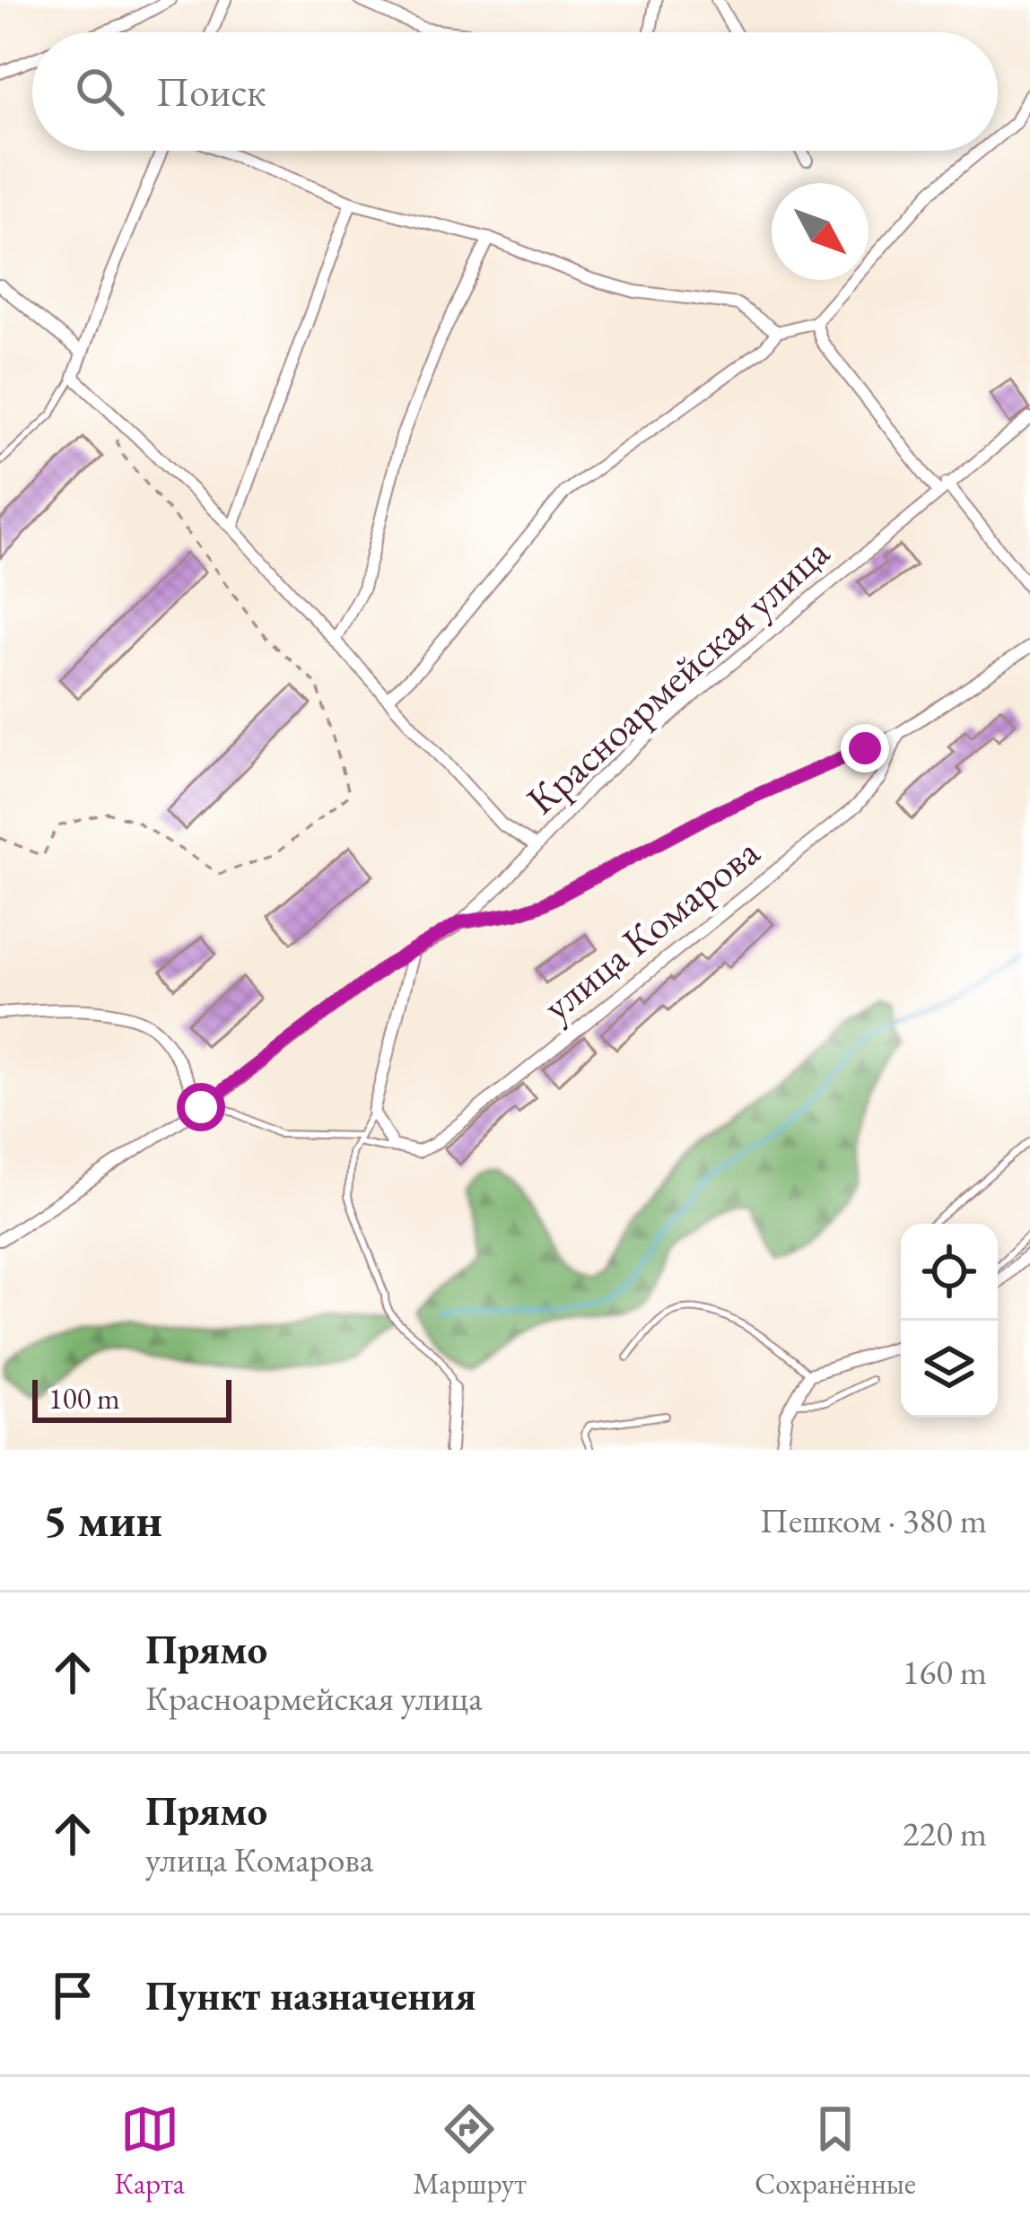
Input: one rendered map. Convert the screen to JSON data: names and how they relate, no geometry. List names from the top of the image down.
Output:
{
  "streets": {
    "street": ["Красноармейская улица", "улица Комарова"]
  },
  "crossings": [
    ["Красноармейская улица", "улица Комарова"]
  ],
  "scale_bar": "100 m",
  "north": "bottom right",
  "page": {
    "search": "Поиск",
    "scale": "100 m",
    "heading": ["5 мин", "Пешком · 380 m"],
    "list": [
      ["Прямо", "Красноармейская улица", "160 m"],
      ["Прямо", "улица Комарова", "220 m"],
      "Пункт назначения"
    ],
    "nav": ["Карта", "Маршрут", "Сохранённые"]
  }
}
